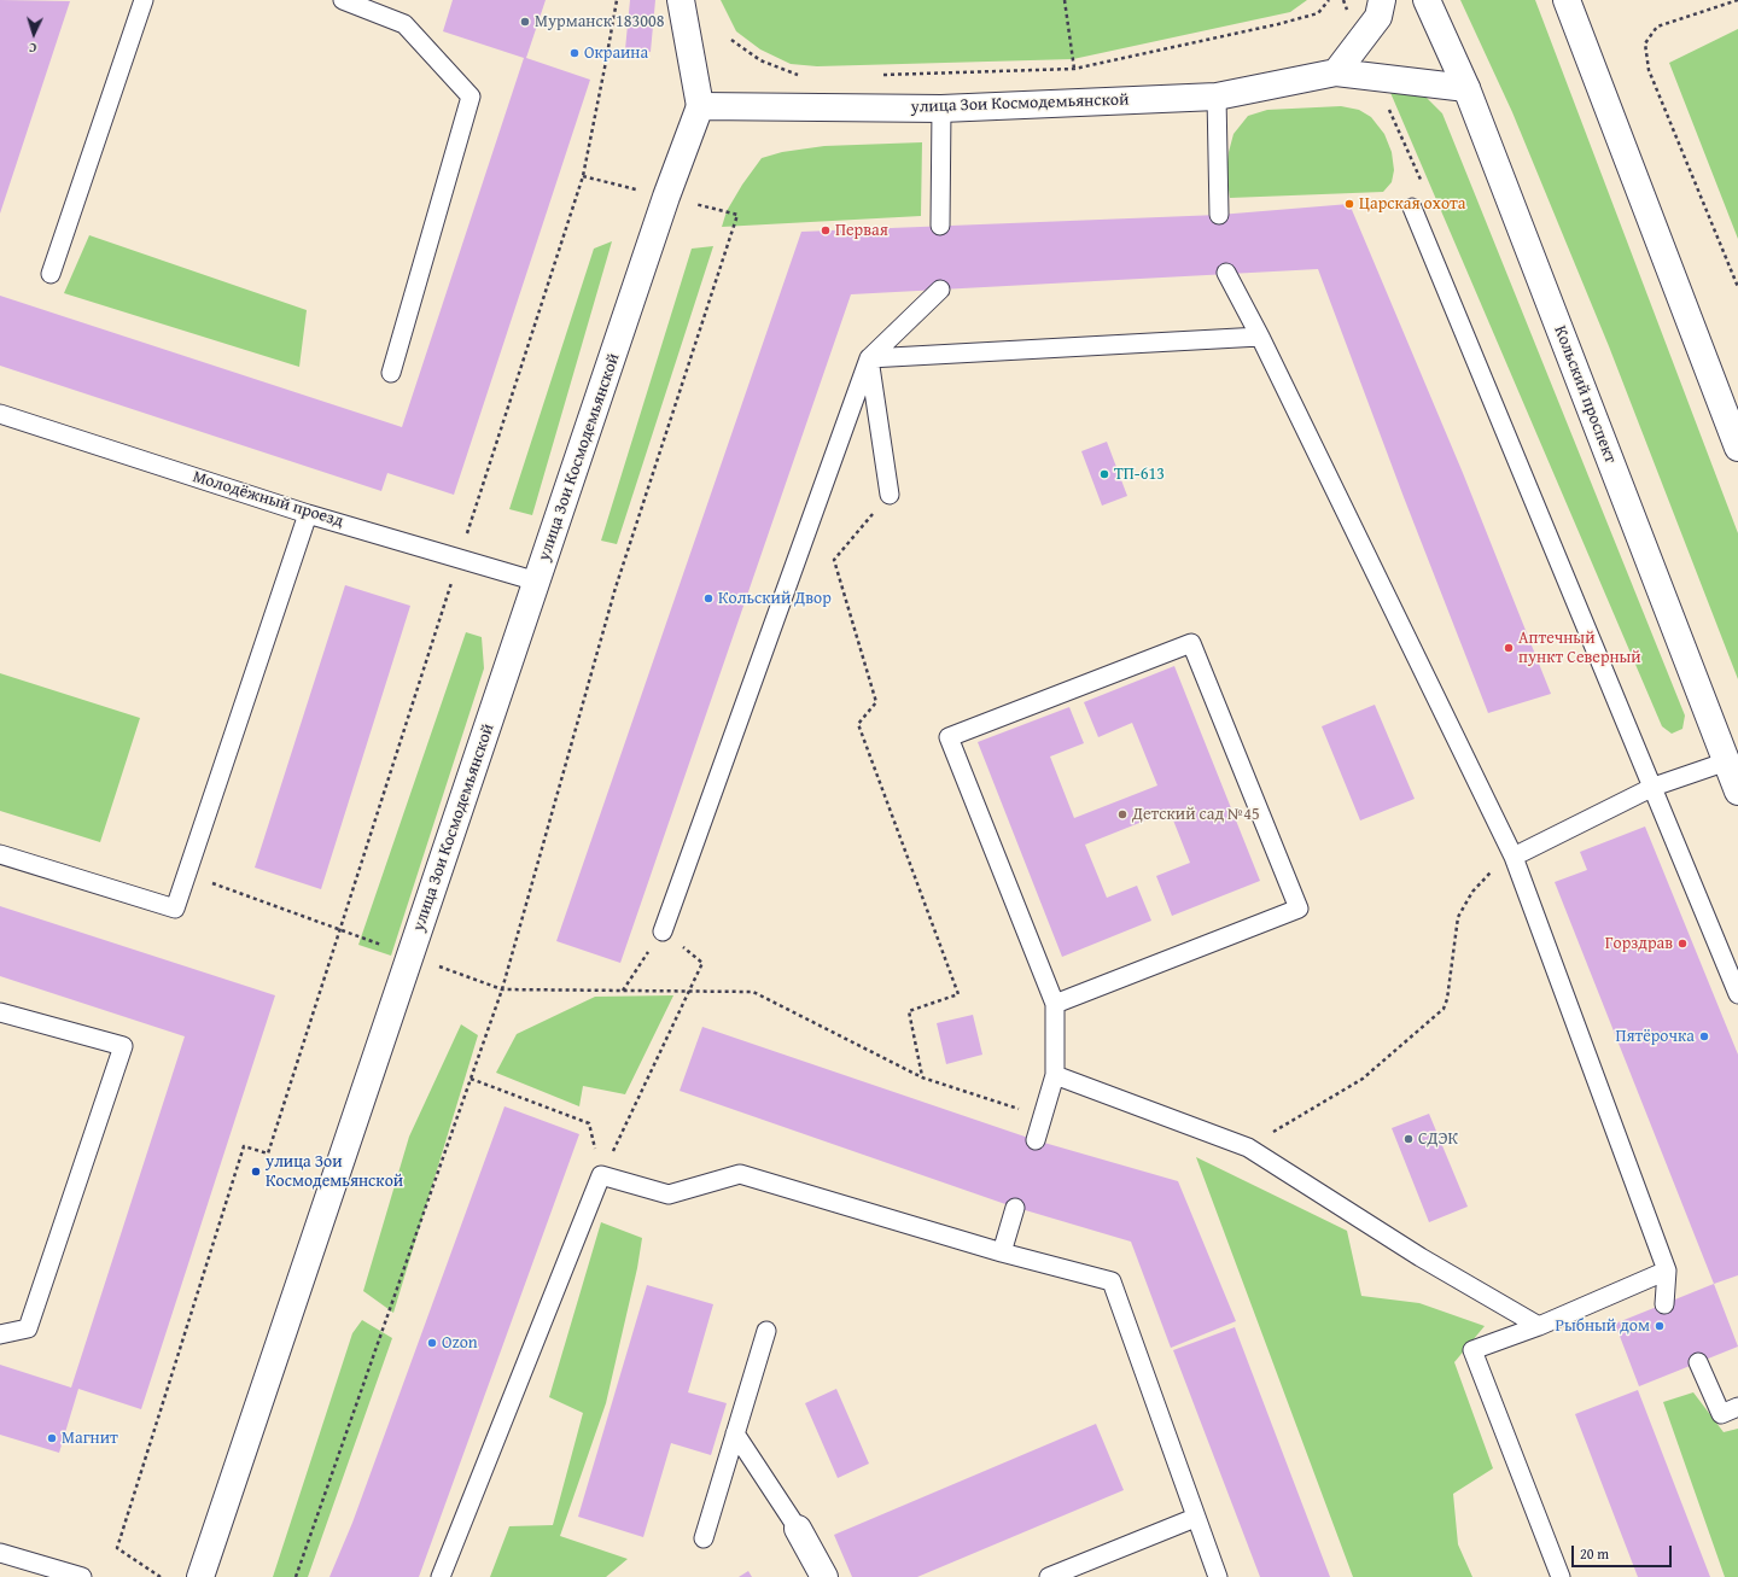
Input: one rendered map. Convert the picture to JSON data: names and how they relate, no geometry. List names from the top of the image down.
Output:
{
  "streets": {
    "street": ["улица Зои Космодемьянской", "Кольский проспект"],
    "lane": ["Молодёжный проезд"]
  },
  "crossings": [
    ["улица Зои Космодемьянской", "Кольский проспект"],
    ["улица Зои Космодемьянской", "Молодёжный проезд"]
  ],
  "places": [
    "Мурманск 183008",
    "Окраина",
    "Царская охота",
    "Первая",
    "ТП-613",
    "Кольский Двор",
    "Аптечный пункт Северный",
    "Детский сад №45",
    "Горздрав",
    "Пятёрочка",
    "СДЭК",
    "улица Зои Космодемьянской",
    "Рыбный дом",
    "Ozon",
    "Магнит"
  ],
  "scale_bar": "20 m",
  "north": "bottom"
}
